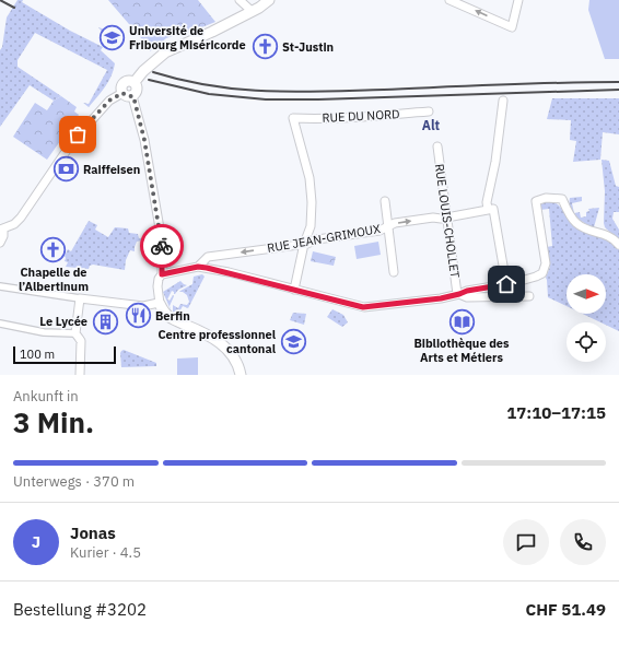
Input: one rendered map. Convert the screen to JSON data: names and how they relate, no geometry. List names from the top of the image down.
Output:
{
  "streets": {
    "street": ["RUE DU NORD", "RUE LOUIS-CHOLLET", "RUE JEAN-GRIMOUX"]
  },
  "crossings": [
    ["RUE DU NORD", "RUE JEAN-GRIMOUX"],
    ["RUE LOUIS-CHOLLET", "RUE JEAN-GRIMOUX"]
  ],
  "districts": ["Alt"],
  "places": {
    "school or university": ["Université de Fribourg Miséricorde", "Centre professionnel cantonal"],
    "church": ["St-Justin", "Chapelle de l’Albertinum"],
    "bank": ["Raiffeisen"],
    "restaurant": ["Berfin"],
    "building": ["Le Lycée"],
    "library": ["Bibliothèque des Arts et Métiers"]
  },
  "scale_bar": "100 m",
  "north": "right",
  "page": {
    "scale": "100 m",
    "heading": ["3 Min.", "Ankunft in", "17:10–17:15"],
    "panel": [
      "Jonas",
      "Kurier · 4.5",
      "Bestellung #3202",
      "CHF 51.49"
    ],
    "bar": "Unterwegs · 370 m",
    "round": "J"
  }
}
